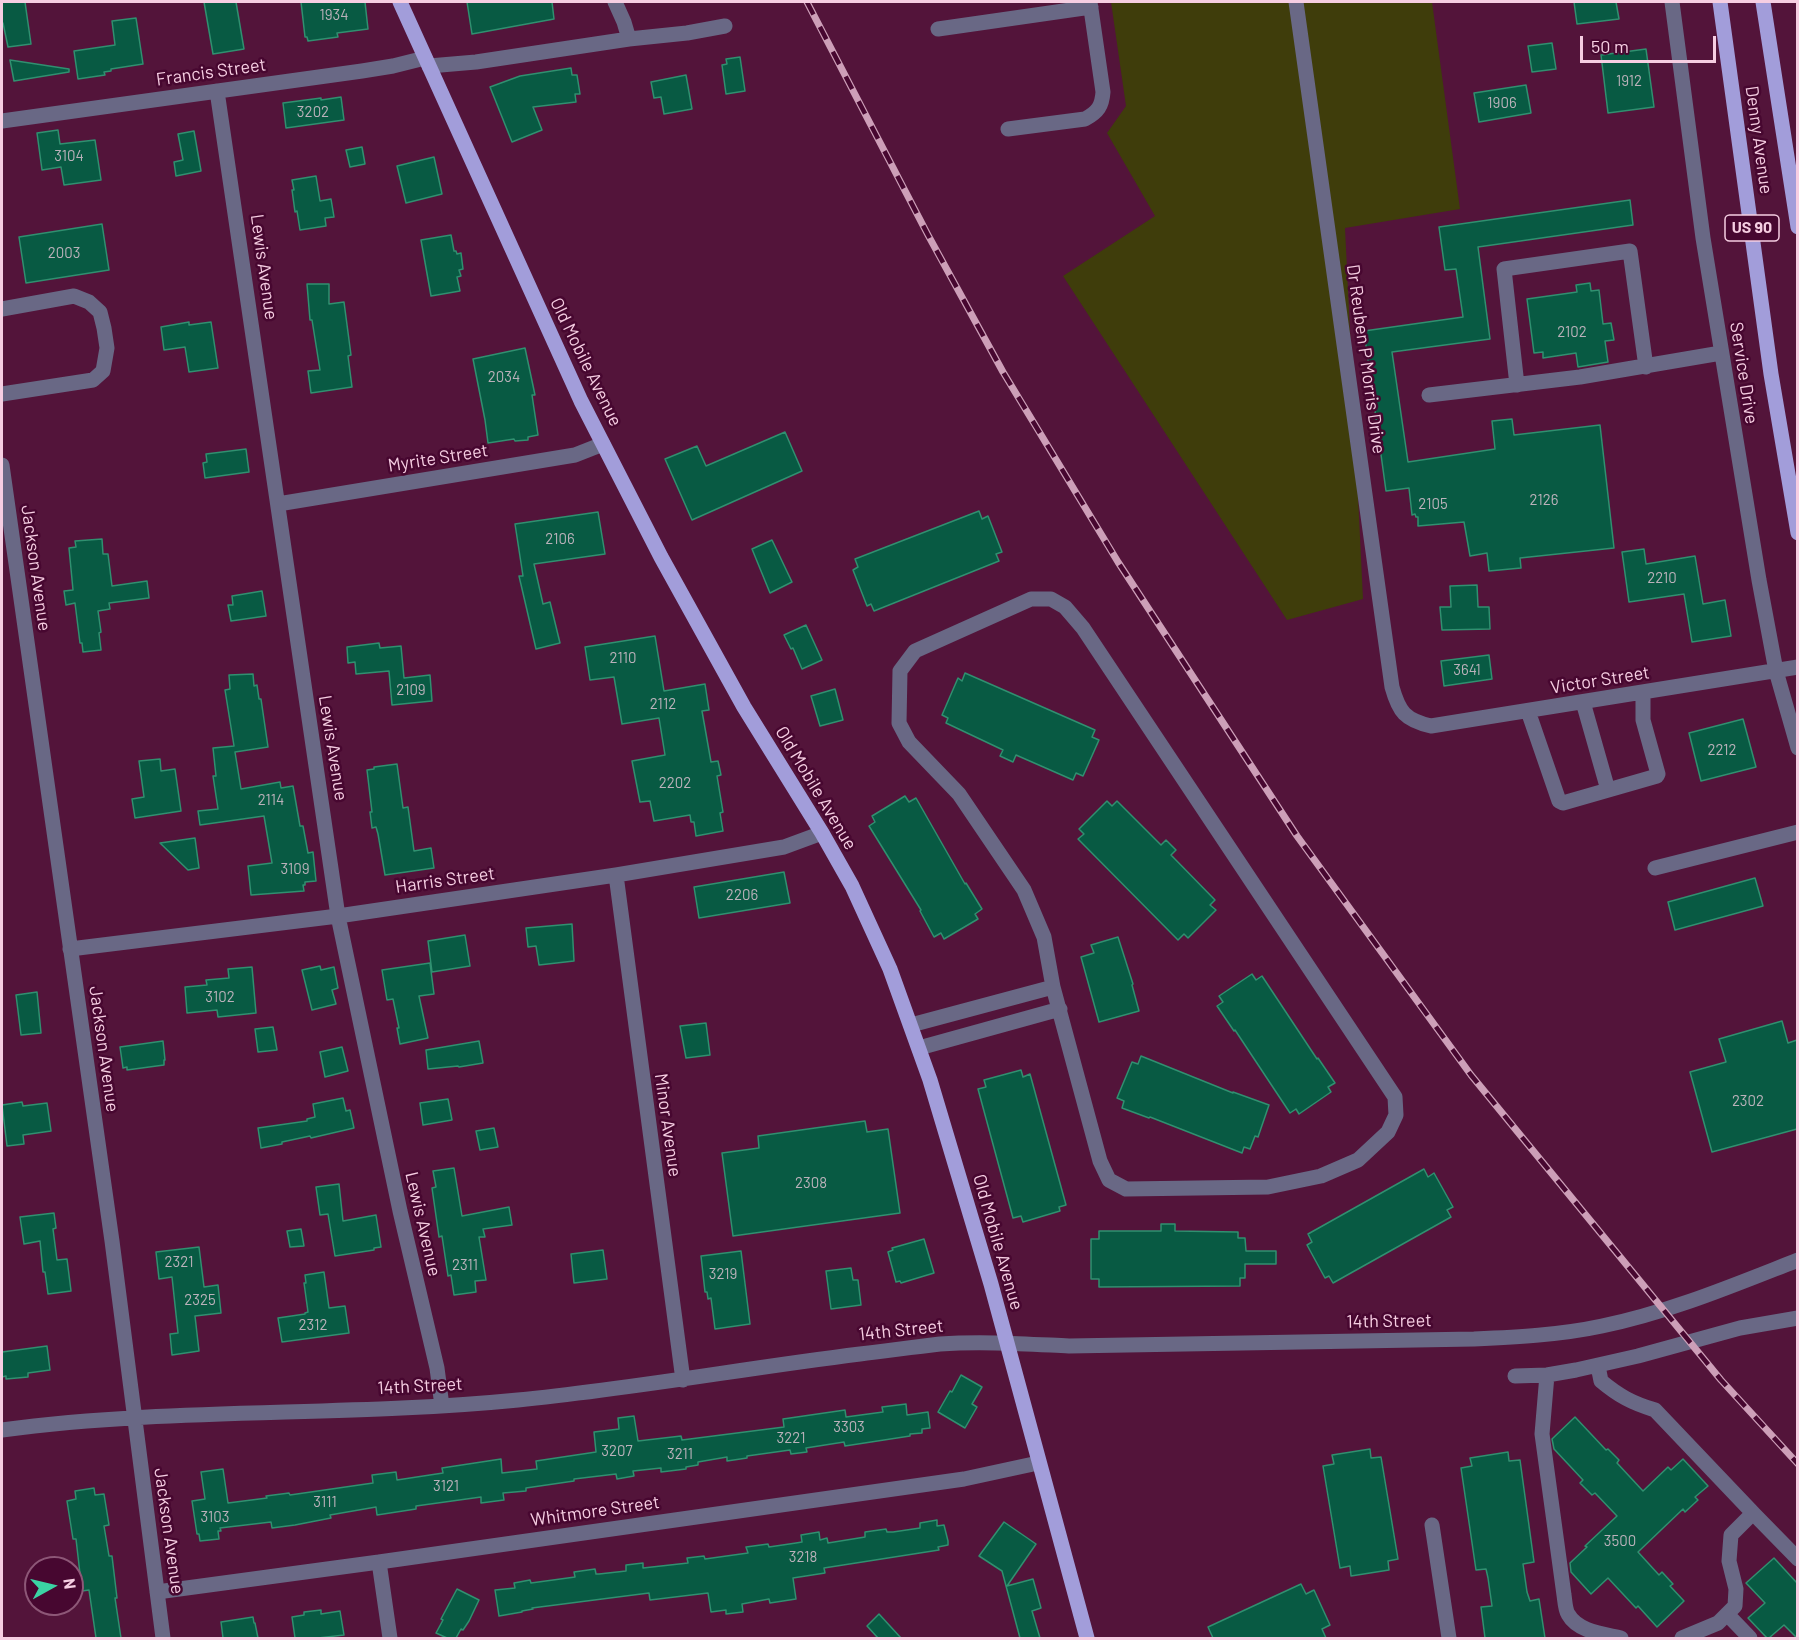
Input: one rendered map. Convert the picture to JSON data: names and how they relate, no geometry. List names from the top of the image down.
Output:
{
  "streets": {
    "main road": ["Denny Avenue", "US 90", "Old Mobile Avenue"],
    "street": [
      "Francis Street",
      "Lewis Avenue",
      "Dr Reuben P Morris Drive",
      "Service Drive",
      "Myrite Street",
      "Jackson Avenue",
      "Victor Street",
      "Harris Street",
      "Minor Avenue",
      "14th Street",
      "Whitmore Street"
    ]
  },
  "crossings": [
    ["Francis Street", "Lewis Avenue"],
    ["Francis Street", "Old Mobile Avenue"],
    ["Lewis Avenue", "Myrite Street"],
    ["Lewis Avenue", "Harris Street"],
    ["Lewis Avenue", "14th Street"],
    ["Dr Reuben P Morris Drive", "Victor Street"],
    ["Old Mobile Avenue", "Myrite Street"],
    ["Old Mobile Avenue", "Harris Street"],
    ["Old Mobile Avenue", "14th Street"],
    ["Old Mobile Avenue", "Whitmore Street"],
    ["Service Drive", "Victor Street"],
    ["Jackson Avenue", "Harris Street"],
    ["Jackson Avenue", "14th Street"],
    ["Jackson Avenue", "Whitmore Street"],
    ["Harris Street", "Minor Avenue"],
    ["Minor Avenue", "14th Street"]
  ],
  "house_numbers": [
    "1934",
    "1912",
    "1906",
    "3202",
    "3104",
    "2003",
    "2102",
    "2034",
    "2126",
    "2105",
    "2106",
    "2210",
    "2110",
    "3641",
    "2109",
    "2112",
    "2212",
    "2202",
    "2114",
    "3109",
    "2206",
    "3102",
    "2302",
    "2308",
    "2321",
    "2311",
    "3219",
    "2325",
    "2312",
    "3303",
    "3221",
    "3207",
    "3211",
    "3121",
    "3111",
    "3103",
    "3500",
    "3218"
  ],
  "scale_bar": "50 m",
  "north": "right"
}
